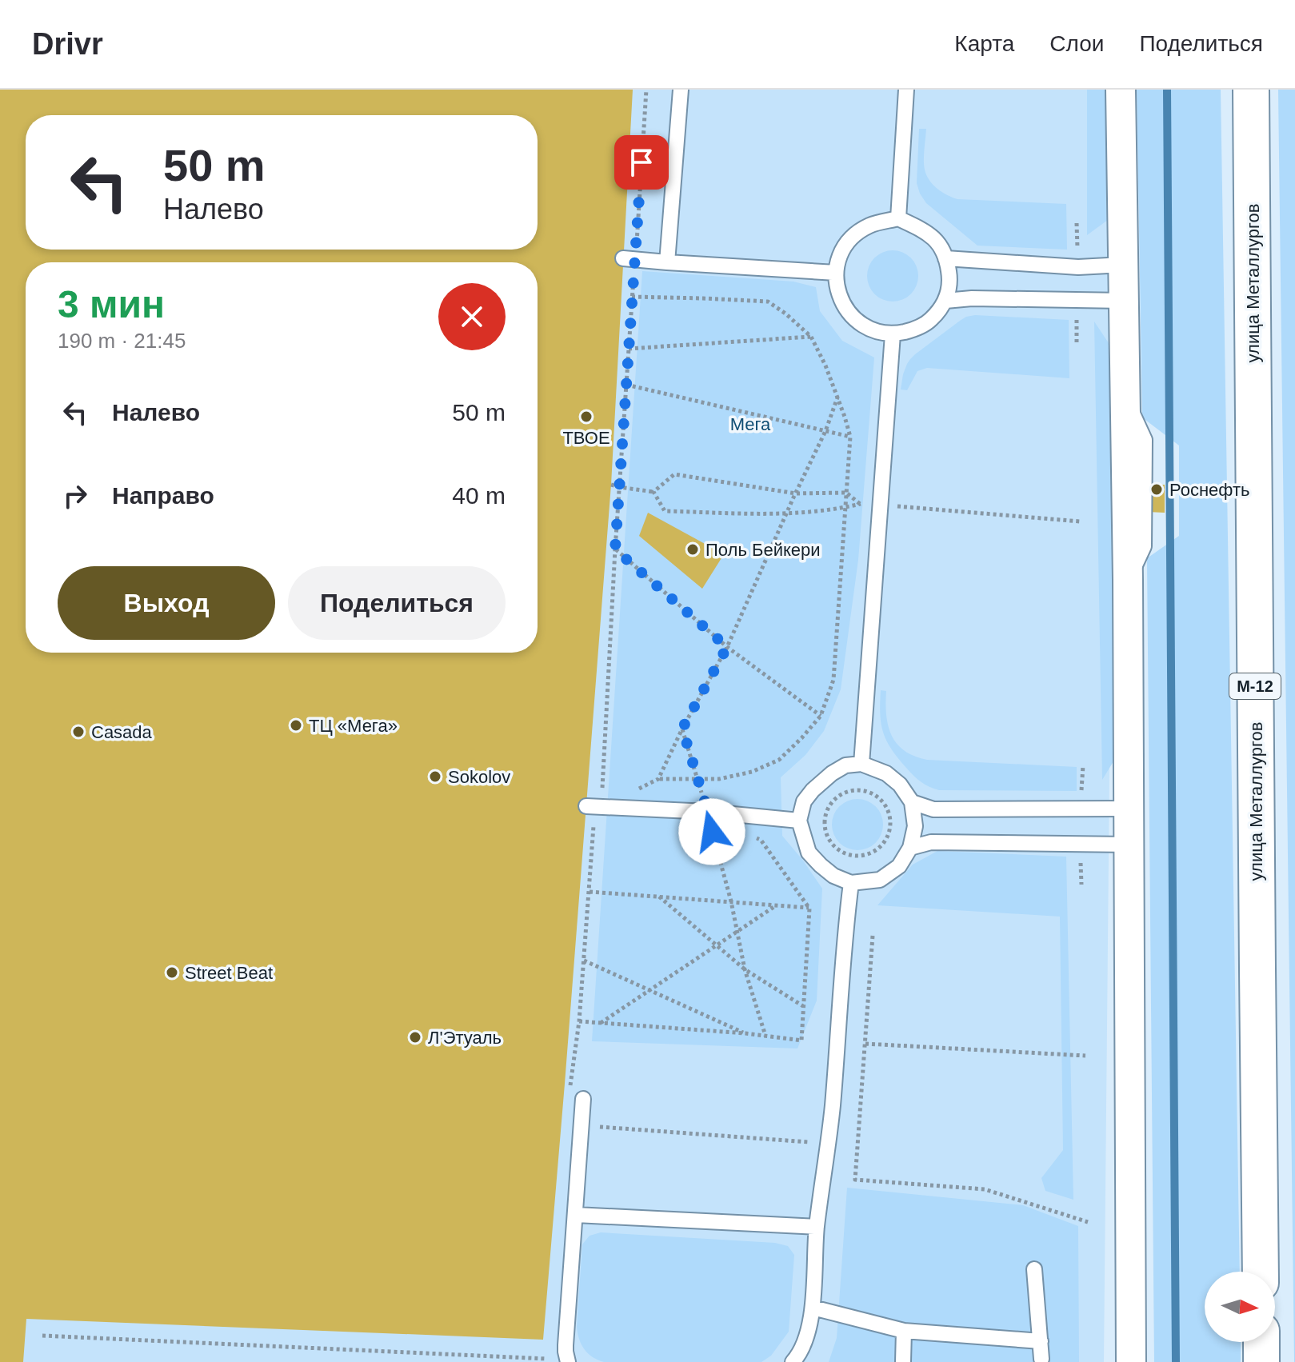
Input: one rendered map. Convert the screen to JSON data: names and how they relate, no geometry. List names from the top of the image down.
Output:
{
  "streets": {
    "main road": ["улица Металлургов", "М-12"]
  },
  "parks": ["Мега"],
  "places": [
    "ТВОЕ",
    "Роснефть",
    "Поль Бейкери",
    "ТЦ «Мега»",
    "Casada",
    "Sokolov",
    "Street Beat",
    "Л'Этуаль"
  ],
  "north": "right",
  "page": {
    "header": "Drivr",
    "nav": ["Карта", "Слои", "Поделиться"],
    "turn": ["50 m", "Налево"],
    "heading": ["3 мин", "190 m · 21:45"],
    "list": [
      {
        "name": "Налево",
        "value": "50 m"
      },
      {
        "name": "Направо",
        "value": "40 m"
      }
    ],
    "buttons": ["Выход", "Поделиться"]
  }
}
